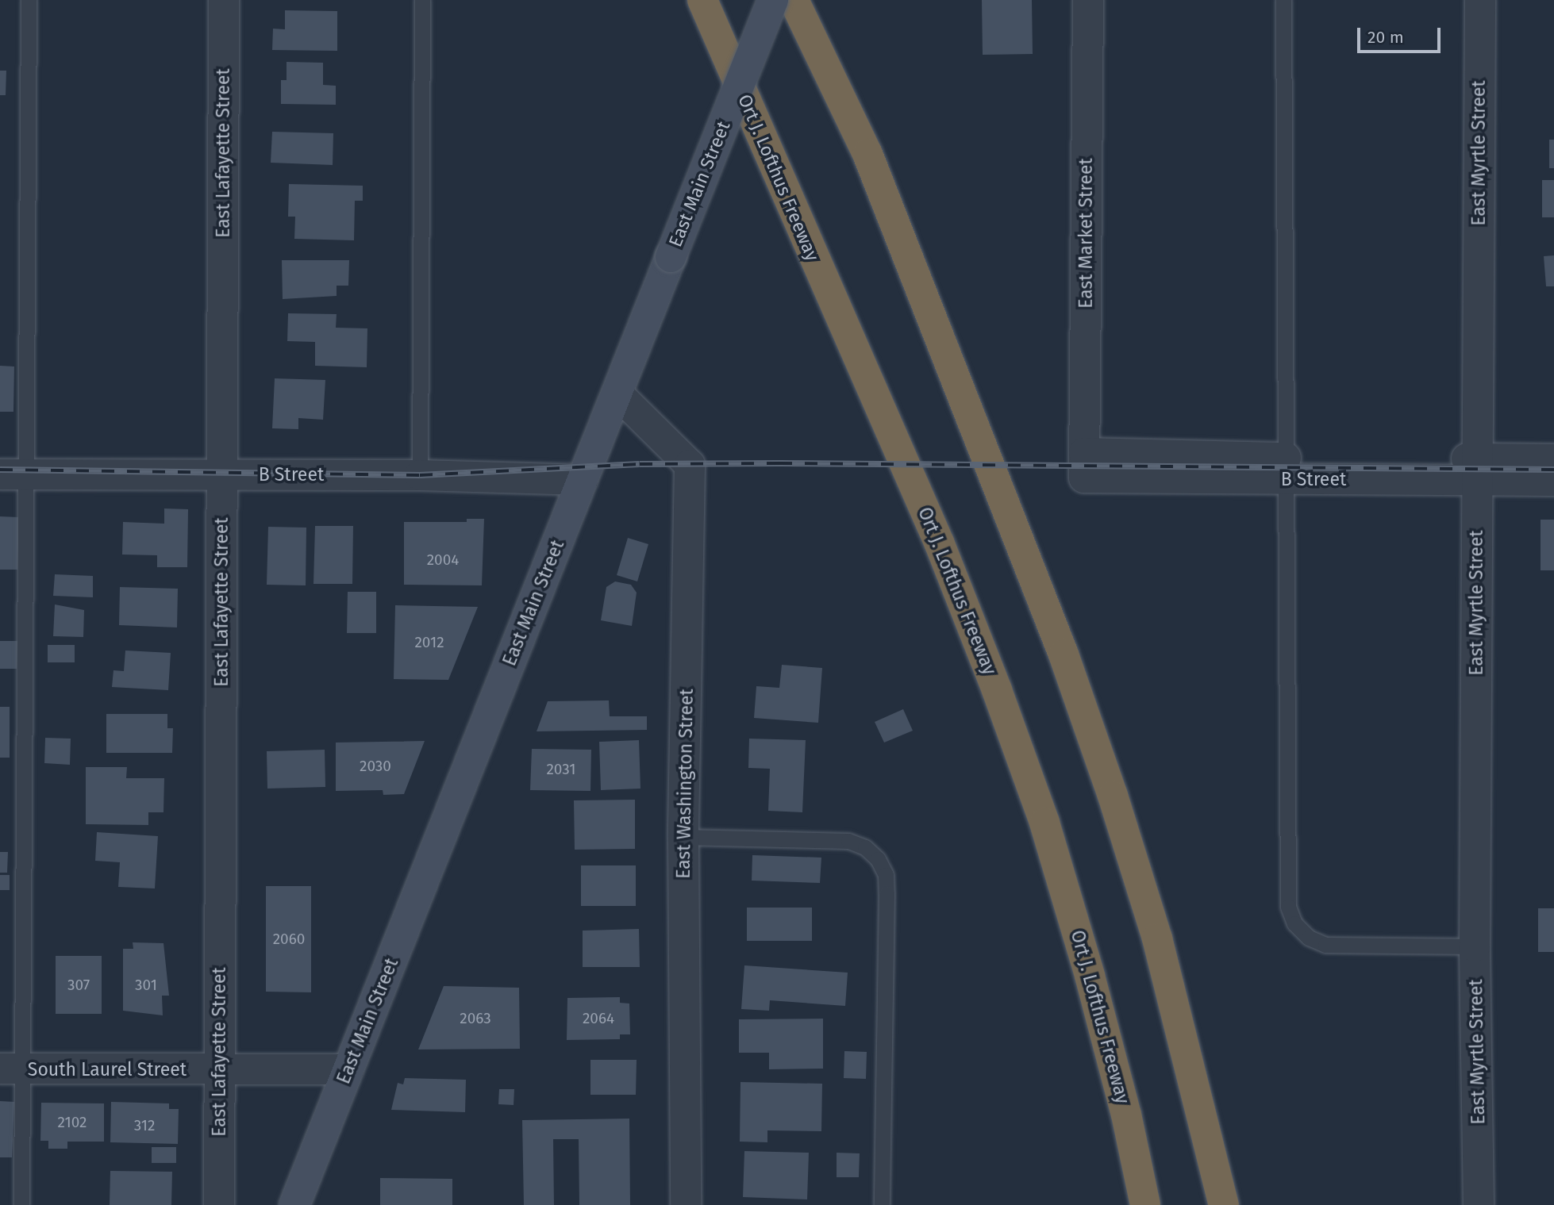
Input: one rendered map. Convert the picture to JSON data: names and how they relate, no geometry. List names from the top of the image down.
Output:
{
  "streets": {
    "highway": ["Ort J. Lofthus Freeway"],
    "main road": ["East Main Street"],
    "street": [
      "East Lafayette Street",
      "East Myrtle Street",
      "East Market Street",
      "B Street",
      "East Washington Street",
      "South Laurel Street"
    ]
  },
  "crossings": [
    ["East Lafayette Street", "B Street"],
    ["East Lafayette Street", "South Laurel Street"],
    ["East Myrtle Street", "B Street"],
    ["East Main Street", "B Street"],
    ["East Main Street", "East Washington Street"],
    ["East Main Street", "South Laurel Street"],
    ["East Market Street", "B Street"]
  ],
  "house_numbers": [
    "2004",
    "2012",
    "2030",
    "2031",
    "2060",
    "307",
    "301",
    "2063",
    "2064",
    "2102",
    "312"
  ],
  "scale_bar": "20 m"
}
